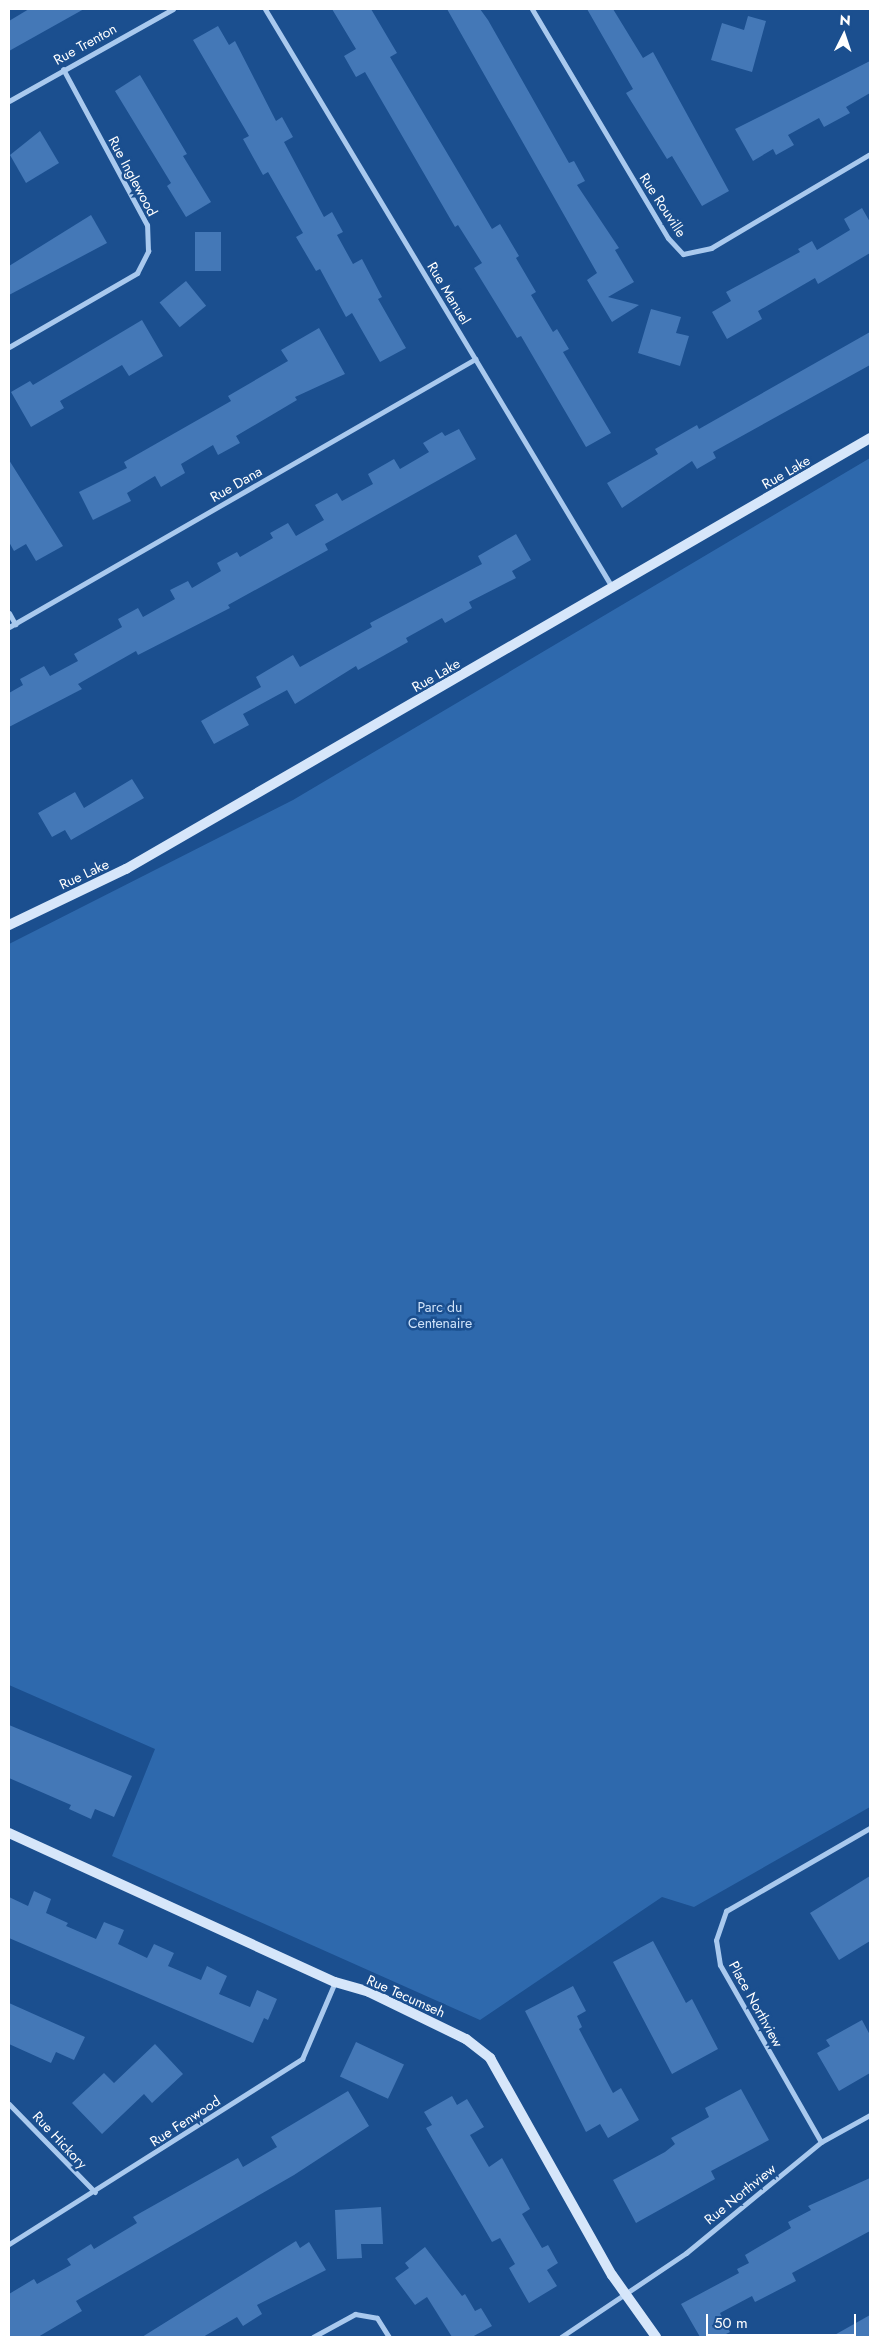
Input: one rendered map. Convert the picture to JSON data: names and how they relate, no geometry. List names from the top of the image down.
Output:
{
  "streets": {
    "street": [
      "Rue Trenton",
      "Rue Inglewood",
      "Rue Rouville",
      "Rue Manuel",
      "Rue Lake",
      "Rue Dana",
      "Rue Tecumseh",
      "Place Northview",
      "Rue Fenwood",
      "Rue Hickory",
      "Rue Northview"
    ]
  },
  "crossings": [
    ["Rue Trenton", "Rue Inglewood"],
    ["Rue Manuel", "Rue Lake"],
    ["Rue Manuel", "Rue Dana"],
    ["Rue Tecumseh", "Rue Fenwood"],
    ["Rue Tecumseh", "Rue Northview"],
    ["Place Northview", "Rue Northview"],
    ["Rue Fenwood", "Rue Hickory"]
  ],
  "parks": ["Parc du Centenaire"],
  "scale_bar": "50 m",
  "north": "top"
}
